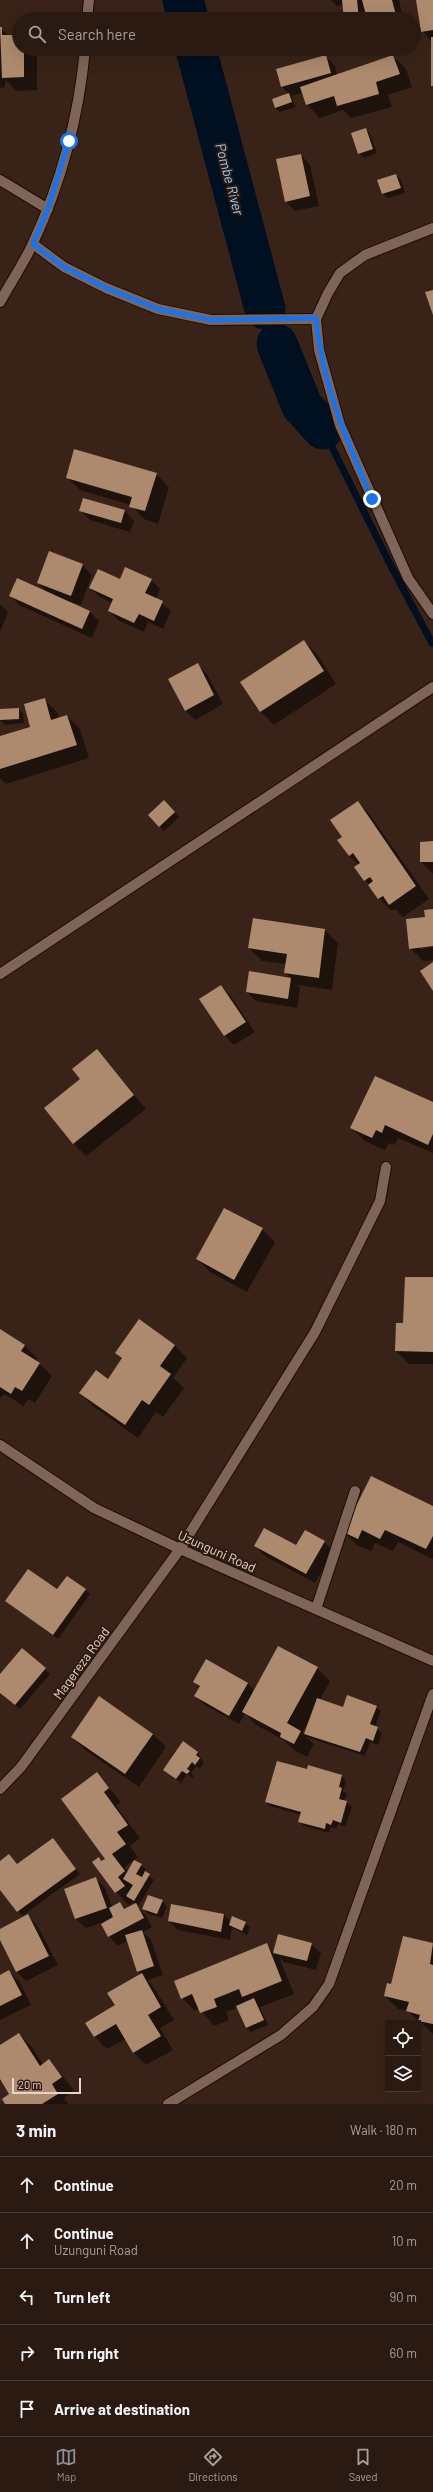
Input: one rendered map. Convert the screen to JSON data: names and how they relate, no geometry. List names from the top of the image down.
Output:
{
  "streets": {
    "street": ["Uzunguni Road", "Magereza Road"]
  },
  "crossings": [
    ["Uzunguni Road", "Magereza Road"]
  ],
  "water": ["Pombe River"],
  "scale_bar": "20 m",
  "page": {
    "search": "Search here",
    "scale": "20 m",
    "heading": ["3 min", "Walk · 180 m"],
    "list": [
      ["Continue", "20 m"],
      ["Continue", "Uzunguni Road", "10 m"],
      ["Turn left", "90 m"],
      ["Turn right", "60 m"],
      "Arrive at destination"
    ],
    "nav": ["Map", "Directions", "Saved"]
  }
}
